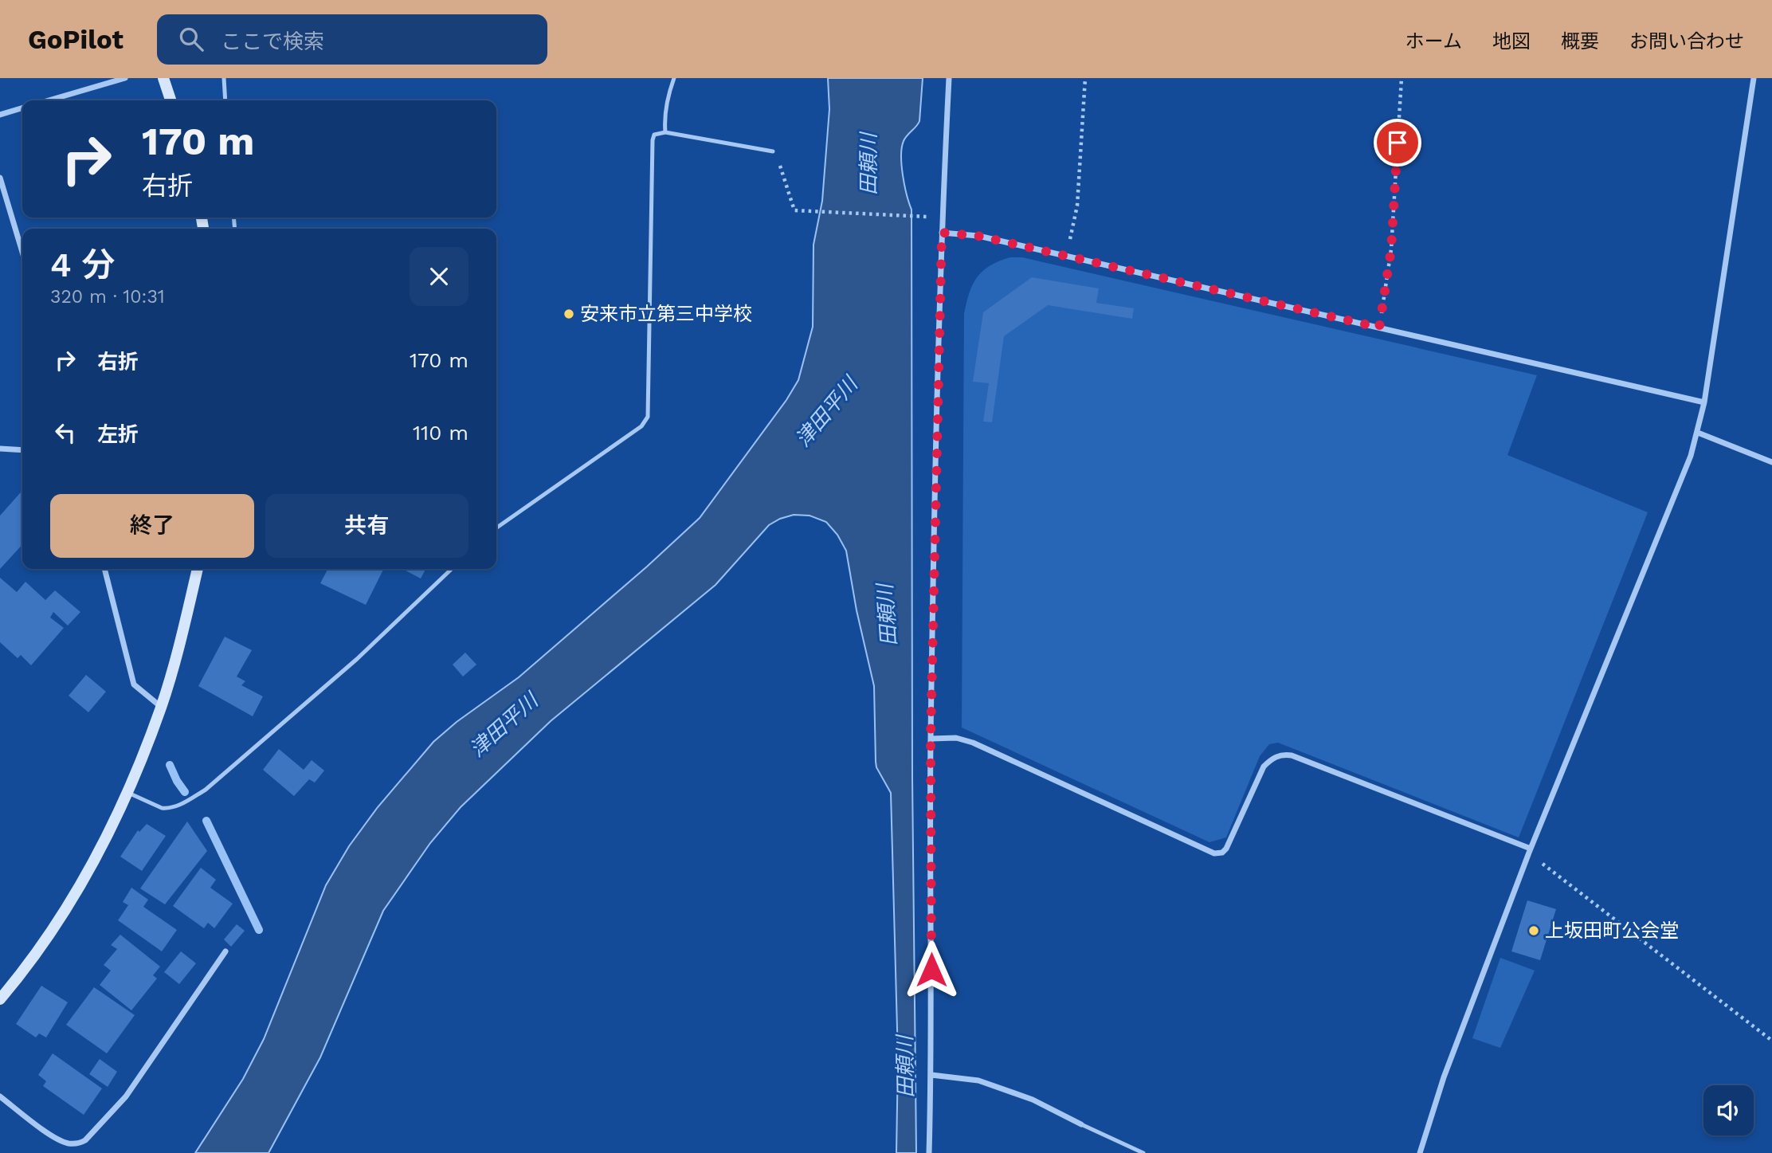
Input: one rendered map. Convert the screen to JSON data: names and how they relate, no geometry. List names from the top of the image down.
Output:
{
  "water": ["田頼川", "津田平川"],
  "places": ["安来市立第三中学校", "上坂田町公会堂"],
  "page": {
    "header": "GoPilot",
    "search": "ここで検索",
    "nav": [
      "ホーム",
      "地図",
      "概要",
      "お問い合わせ"
    ],
    "turn": ["170 m", "右折"],
    "heading": ["4 分", "320 m · 10:31"],
    "list": [
      {
        "name": "右折",
        "value": "170 m"
      },
      {
        "name": "左折",
        "value": "110 m"
      }
    ],
    "buttons": ["終了", "共有"]
  }
}
